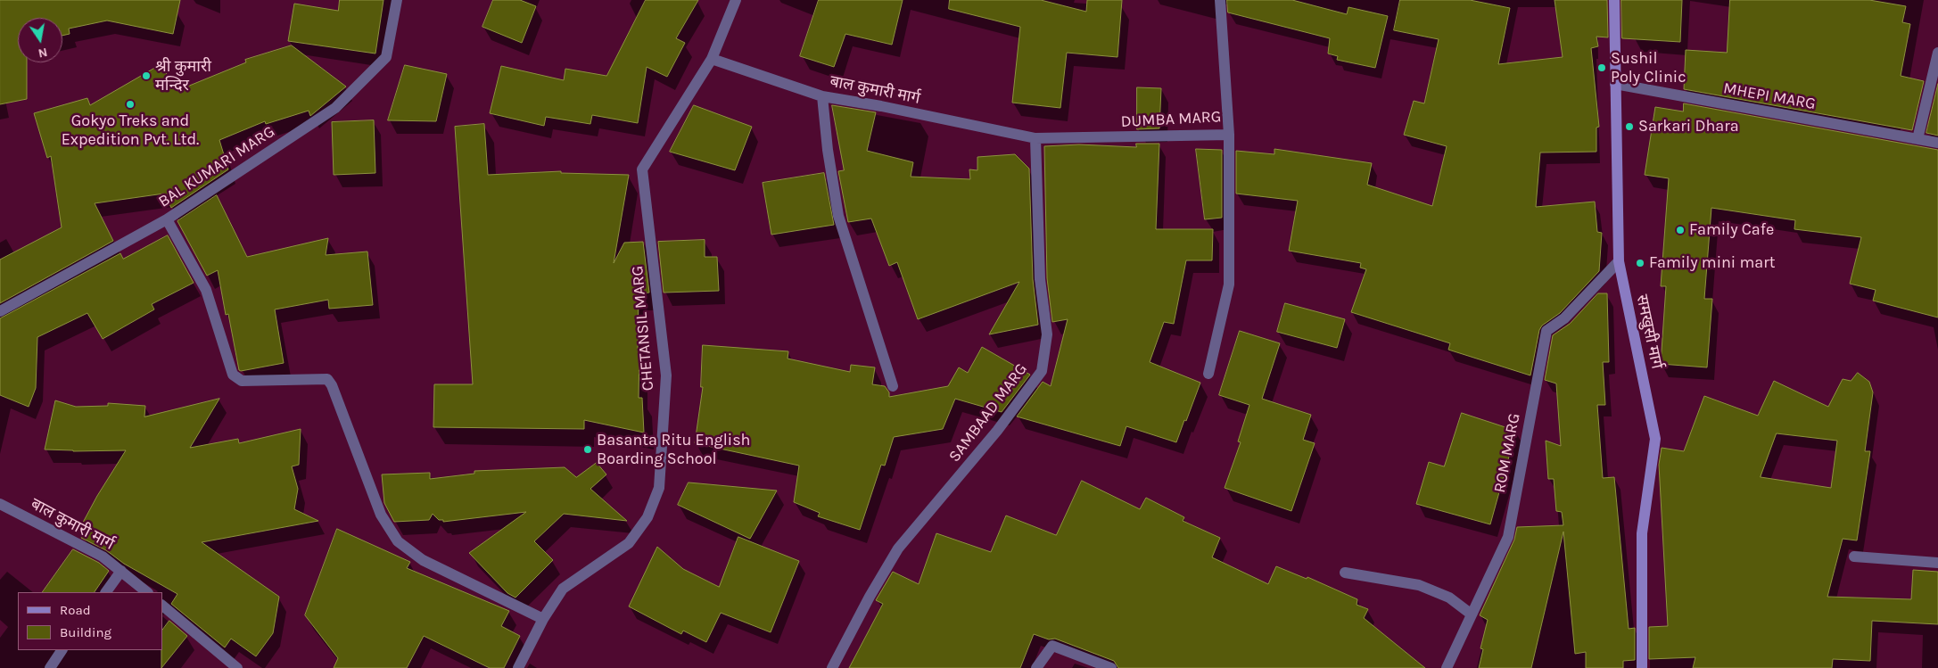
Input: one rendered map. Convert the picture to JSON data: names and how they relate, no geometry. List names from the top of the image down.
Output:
{
  "streets": {
    "main road": ["समखुसी मार्ग"],
    "street": [
      "बाल कुमारी मार्ग",
      "MHEPI MARG",
      "DUMBA MARG",
      "BAL KUMARI MARG",
      "CHETANSIL MARG",
      "SAMBAAD MARG",
      "ROM MARG"
    ]
  },
  "crossings": [
    ["बाल कुमारी मार्ग", "DUMBA MARG"],
    ["बाल कुमारी मार्ग", "CHETANSIL MARG"],
    ["बाल कुमारी मार्ग", "SAMBAAD MARG"],
    ["MHEPI MARG", "समखुसी मार्ग"],
    ["DUMBA MARG", "SAMBAAD MARG"],
    ["समखुसी मार्ग", "ROM MARG"]
  ],
  "places": [
    "Sushil Poly Clinic",
    "श्री कुमारी मन्दिर",
    "Gokyo Treks and Expedition Pvt. Ltd.",
    "Sarkari Dhara",
    "Family Cafe",
    "Family mini mart",
    "Basanta Ritu English Boarding School"
  ],
  "legend": ["Road", "Building"],
  "north": "bottom"
}
